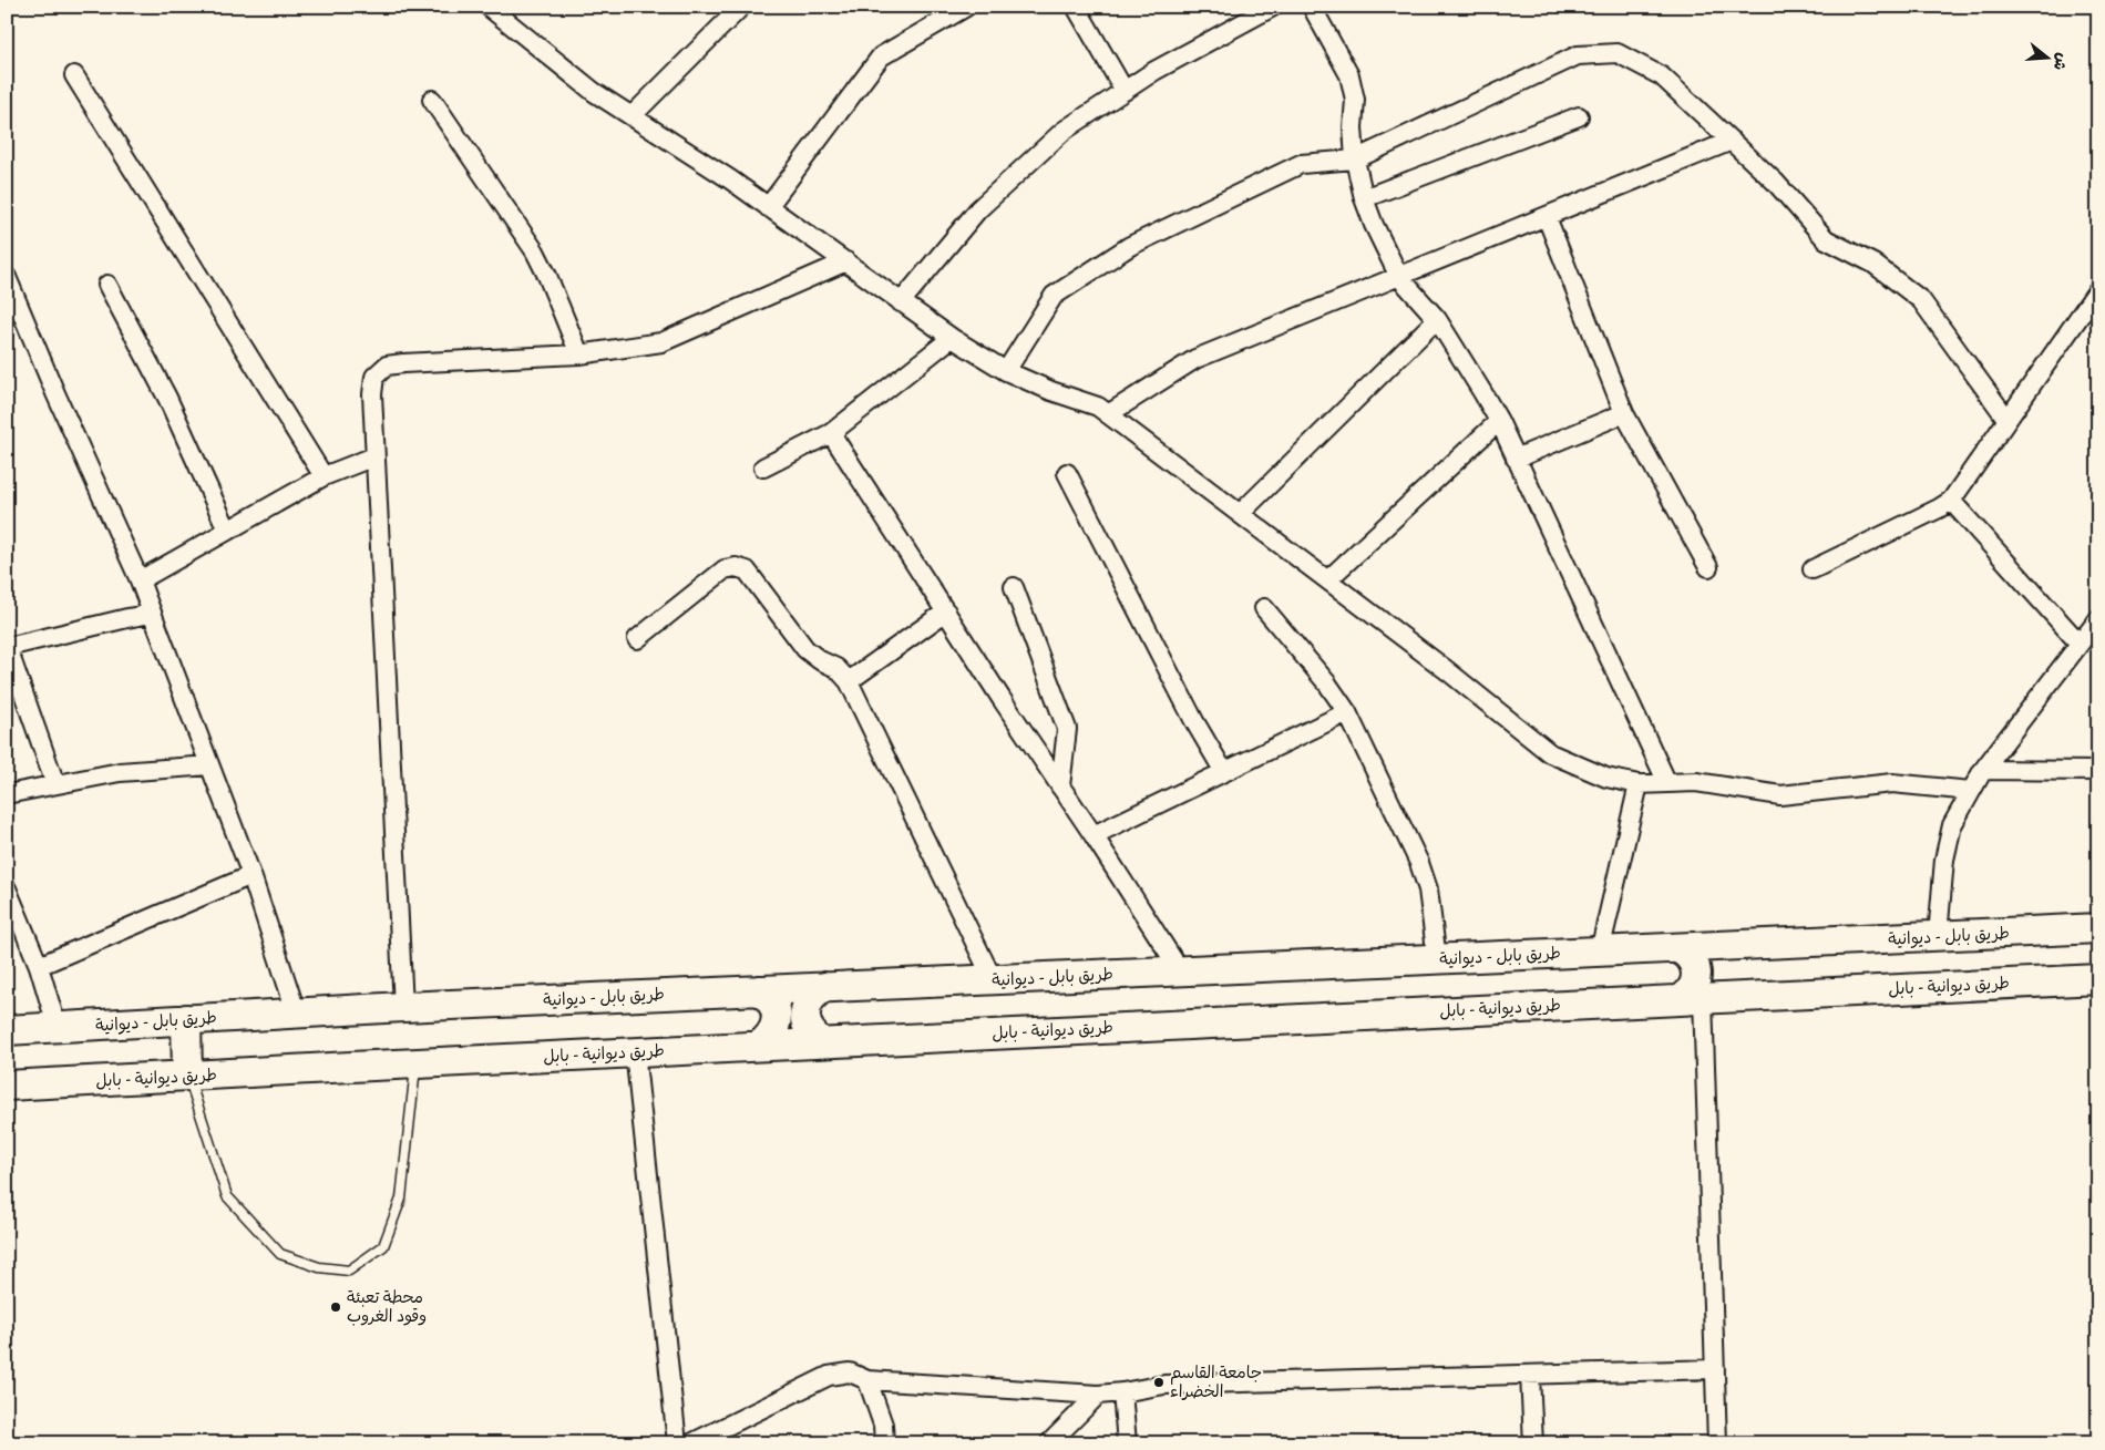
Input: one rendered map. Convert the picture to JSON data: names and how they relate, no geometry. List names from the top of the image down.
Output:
{
  "streets": {
    "highway": ["طريق بابل - ديوانية", "طريق ديوانية - بابل"]
  },
  "places": ["محطة تعبئة وقود الغروب", "جامعة القاسم الخضراء"],
  "north": "right"
}
